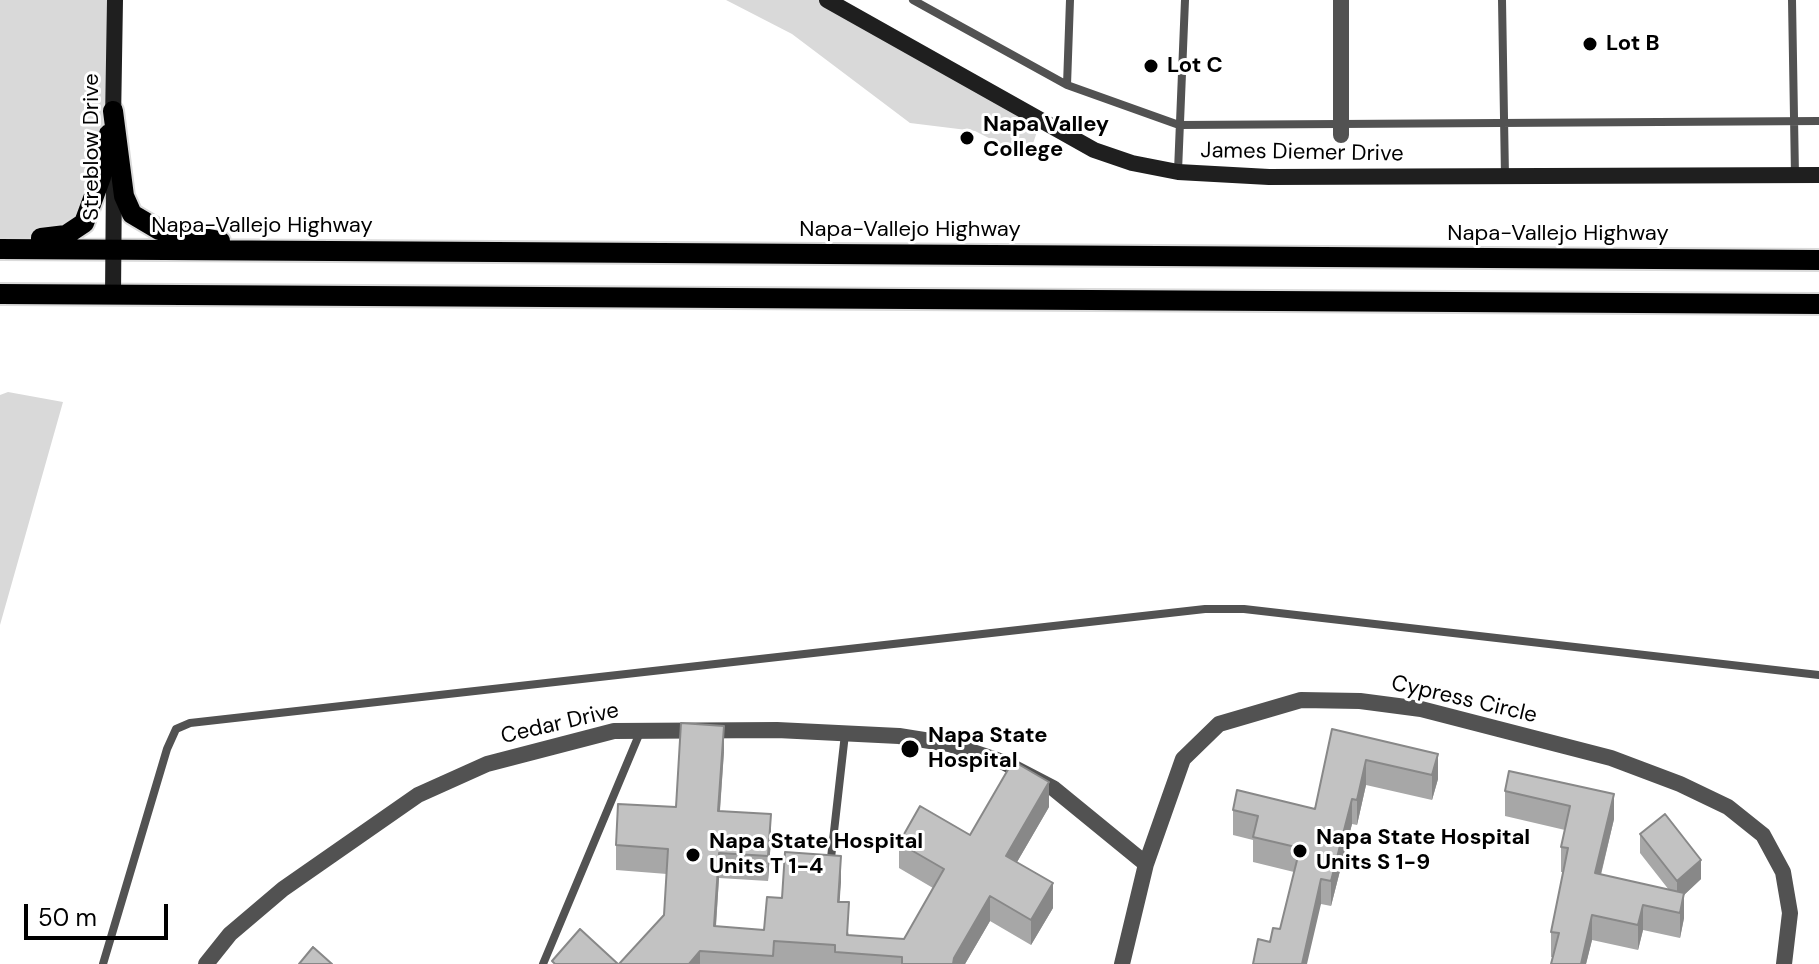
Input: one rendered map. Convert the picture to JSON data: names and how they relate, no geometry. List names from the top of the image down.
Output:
{
  "streets": {
    "main road": ["Napa-Vallejo Highway"],
    "street": [
      "Streblow Drive",
      "James Diemer Drive",
      "Cypress Circle",
      "Cedar Drive"
    ]
  },
  "crossings": [
    ["Streblow Drive", "Napa-Vallejo Highway"],
    ["Cypress Circle", "Cedar Drive"]
  ],
  "places": [
    "Lot B",
    "Lot C",
    "Napa Valley College",
    "Napa State Hospital",
    "Napa State Hospital Units S 1-9",
    "Napa State Hospital Units T 1-4"
  ],
  "scale_bar": "50 m"
}
